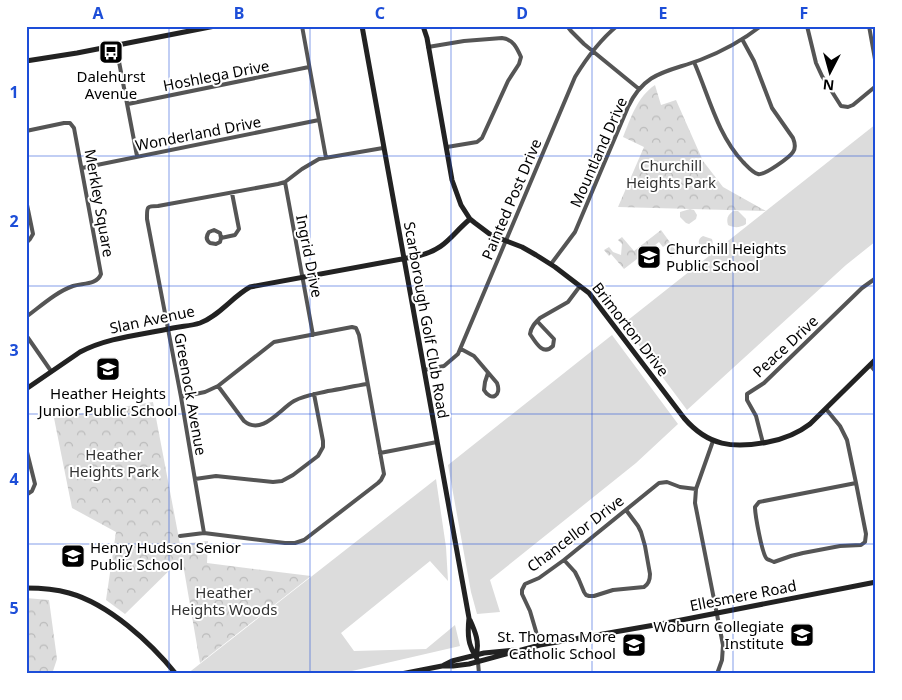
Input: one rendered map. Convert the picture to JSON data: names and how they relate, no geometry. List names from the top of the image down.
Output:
{
  "streets": {
    "street": [
      "Hoshlega Drive",
      "Wonderland Drive",
      "Mountland Drive",
      "Painted Post Drive",
      "Merkley Square",
      "Ingrid Drive",
      "Slan Avenue",
      "Scarborough Golf Club Road",
      "Brimorton Drive",
      "Peace Drive",
      "Greenock Avenue",
      "Chancellor Drive",
      "Ellesmere Road"
    ]
  },
  "crossings": [
    ["Wonderland Drive", "Merkley Square"],
    ["Mountland Drive", "Brimorton Drive"],
    ["Painted Post Drive", "Scarborough Golf Club Road"],
    ["Painted Post Drive", "Brimorton Drive"],
    ["Ingrid Drive", "Slan Avenue"],
    ["Ingrid Drive", "Greenock Avenue"],
    ["Slan Avenue", "Scarborough Golf Club Road"],
    ["Slan Avenue", "Brimorton Drive"],
    ["Slan Avenue", "Greenock Avenue"],
    ["Scarborough Golf Club Road", "Greenock Avenue"],
    ["Scarborough Golf Club Road", "Ellesmere Road"],
    ["Brimorton Drive", "Peace Drive"],
    ["Chancellor Drive", "Ellesmere Road"]
  ],
  "parks": ["Churchill Heights Park", "Heather Heights Park", "Heather Heights Woods"],
  "places": {
    "bus stop": ["Dalehurst Avenue"],
    "school or university": [
      "Churchill Heights Public School",
      "Heather Heights Junior Public School",
      "Henry Hudson Senior Public School",
      "Woburn Collegiate Institute",
      "St. Thomas More Catholic School"
    ]
  },
  "north": "bottom",
  "grid": {
    "columns": [
      "A",
      "B",
      "C",
      "D",
      "E",
      "F"
    ],
    "rows": [
      "1",
      "2",
      "3",
      "4",
      "5"
    ]
  }
}
